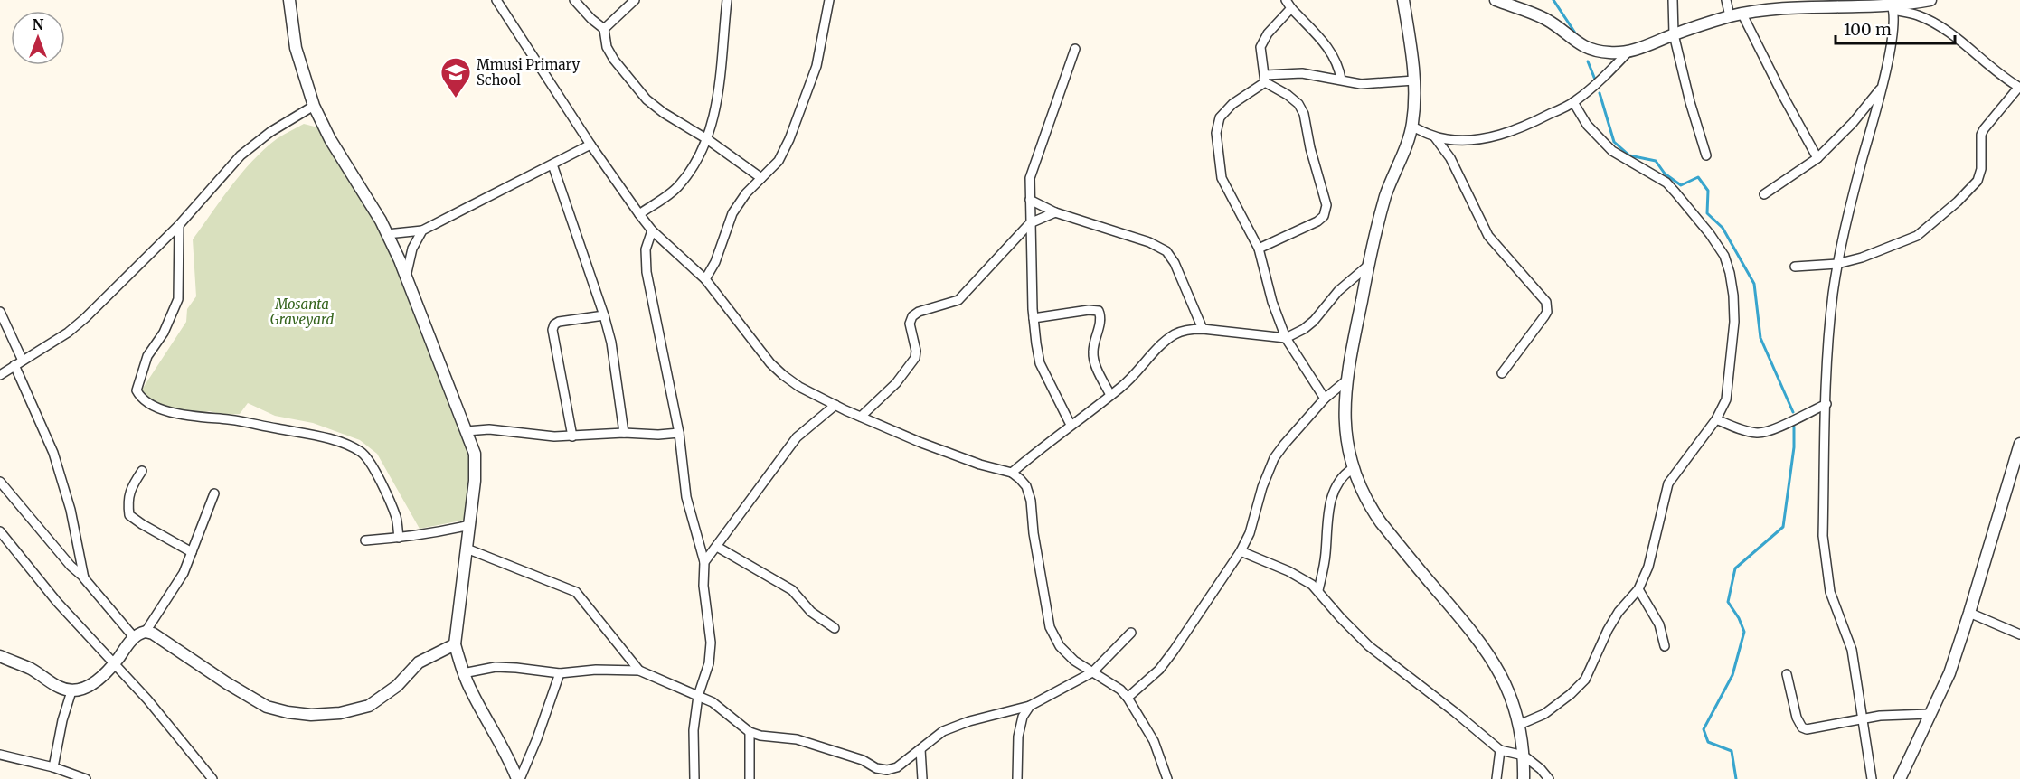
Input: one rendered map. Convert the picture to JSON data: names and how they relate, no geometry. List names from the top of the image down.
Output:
{
  "parks": ["Mosanta Graveyard"],
  "places": {
    "school or university": ["Mmusi Primary School"]
  },
  "scale_bar": "100 m",
  "north": "top"
}
